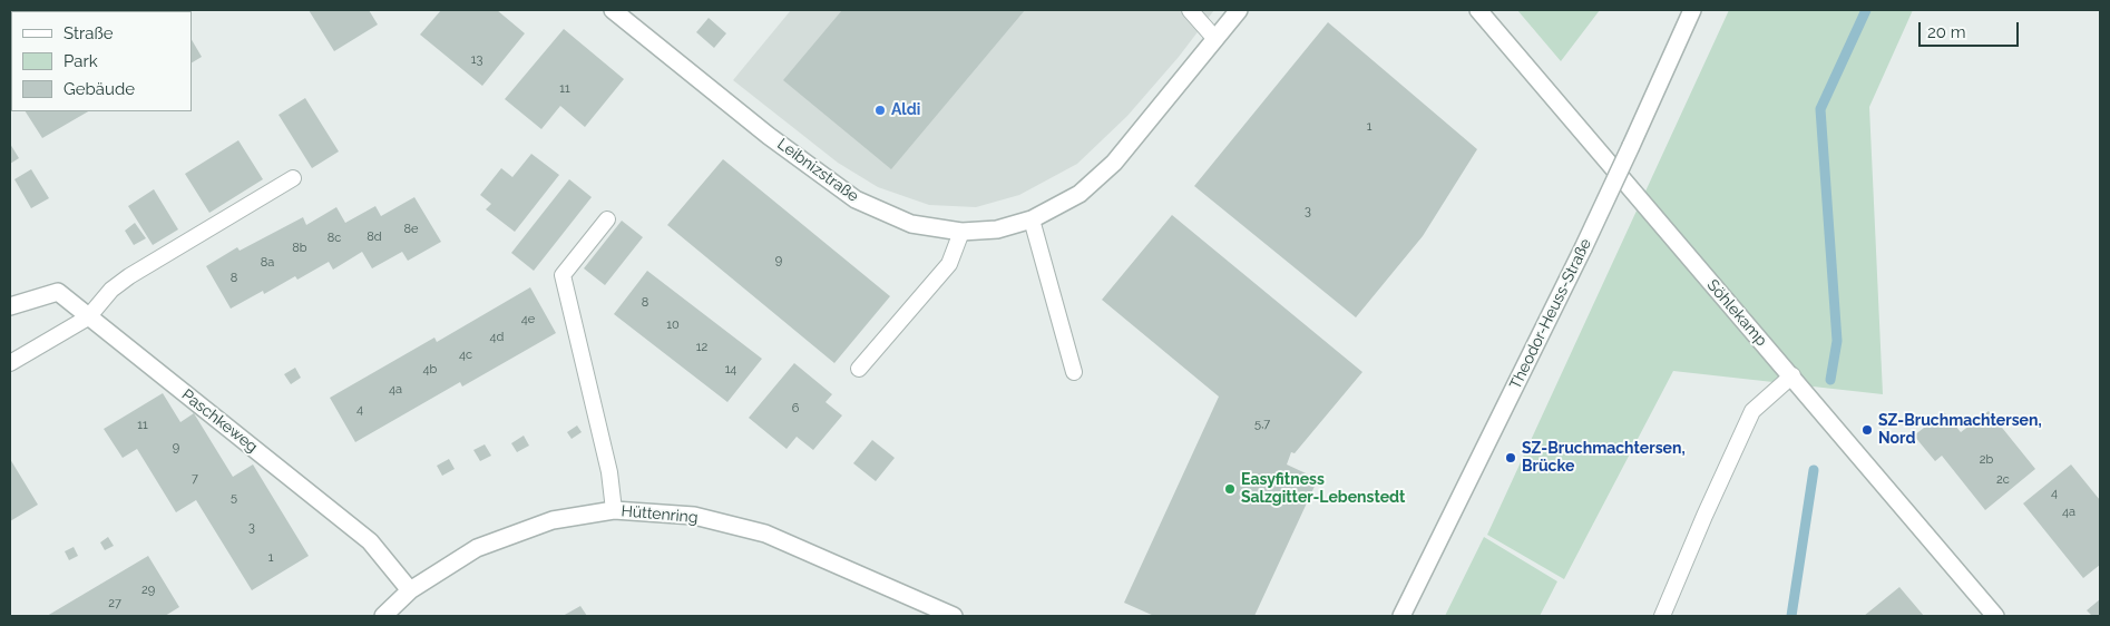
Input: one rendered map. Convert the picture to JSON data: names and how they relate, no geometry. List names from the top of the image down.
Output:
{
  "streets": {
    "street": [
      "Leibnizstraße",
      "Söhlekamp",
      "Theodor-Heuss-Straße",
      "Paschkeweg",
      "Hüttenring"
    ]
  },
  "crossings": [
    ["Paschkeweg", "Hüttenring"]
  ],
  "places": [
    "Aldi",
    "SZ-Bruchmachtersen, Nord",
    "SZ-Bruchmachtersen, Brücke",
    "Easyfitness Salzgitter-Lebenstedt"
  ],
  "house_numbers": [
    "13",
    "11",
    "1",
    "3",
    "8e",
    "8d",
    "8c",
    "8b",
    "9",
    "8a",
    "8",
    "8",
    "4e",
    "10",
    "4d",
    "12",
    "4c",
    "4b",
    "14",
    "4a",
    "6",
    "4",
    "5,7",
    "11",
    "9",
    "2b",
    "7",
    "2c",
    "4",
    "5",
    "4a",
    "3",
    "1",
    "29",
    "27"
  ],
  "legend": ["Straße", "Park", "Gebäude"],
  "scale_bar": "20 m"
}
